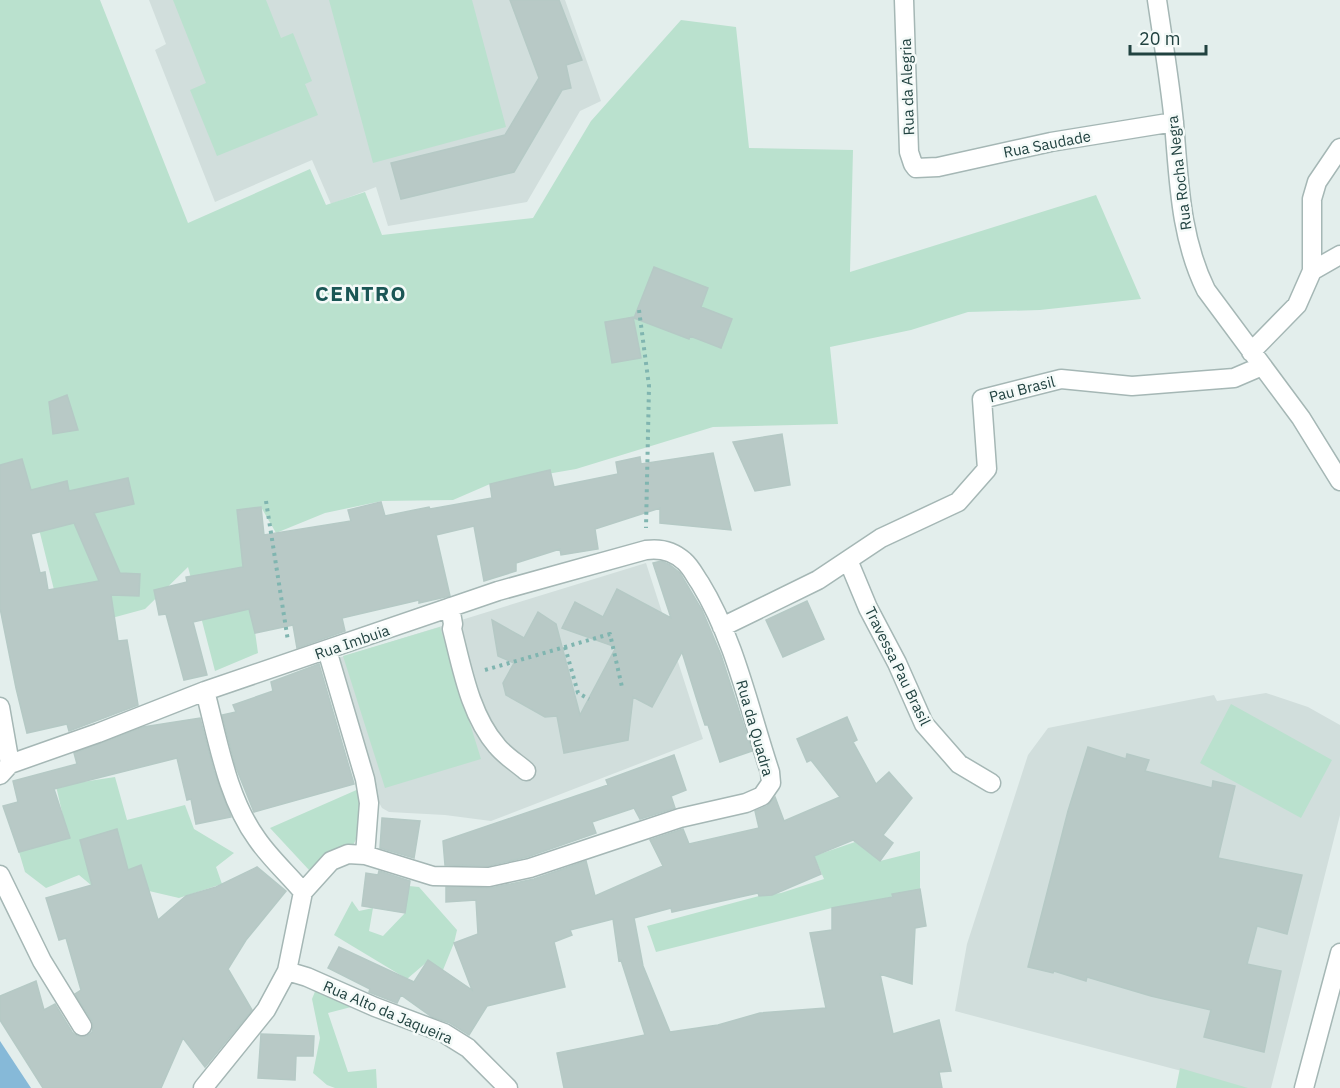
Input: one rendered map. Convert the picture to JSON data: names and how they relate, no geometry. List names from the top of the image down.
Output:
{
  "streets": {
    "street": [
      "Rua da Alegria",
      "Rua Saudade",
      "Rua Rocha Negra",
      "Pau Brasil",
      "Rua Imbuia",
      "Travessa Pau Brasil",
      "Rua da Quadra",
      "Rua Alto da Jaqueira"
    ]
  },
  "crossings": [
    ["Rua da Alegria", "Rua Saudade"],
    ["Rua Saudade", "Rua Rocha Negra"],
    ["Rua Rocha Negra", "Pau Brasil"],
    ["Pau Brasil", "Travessa Pau Brasil"],
    ["Pau Brasil", "Rua da Quadra"],
    ["Rua Imbuia", "Rua da Quadra"]
  ],
  "districts": ["CENTRO"],
  "scale_bar": "20 m"
}
